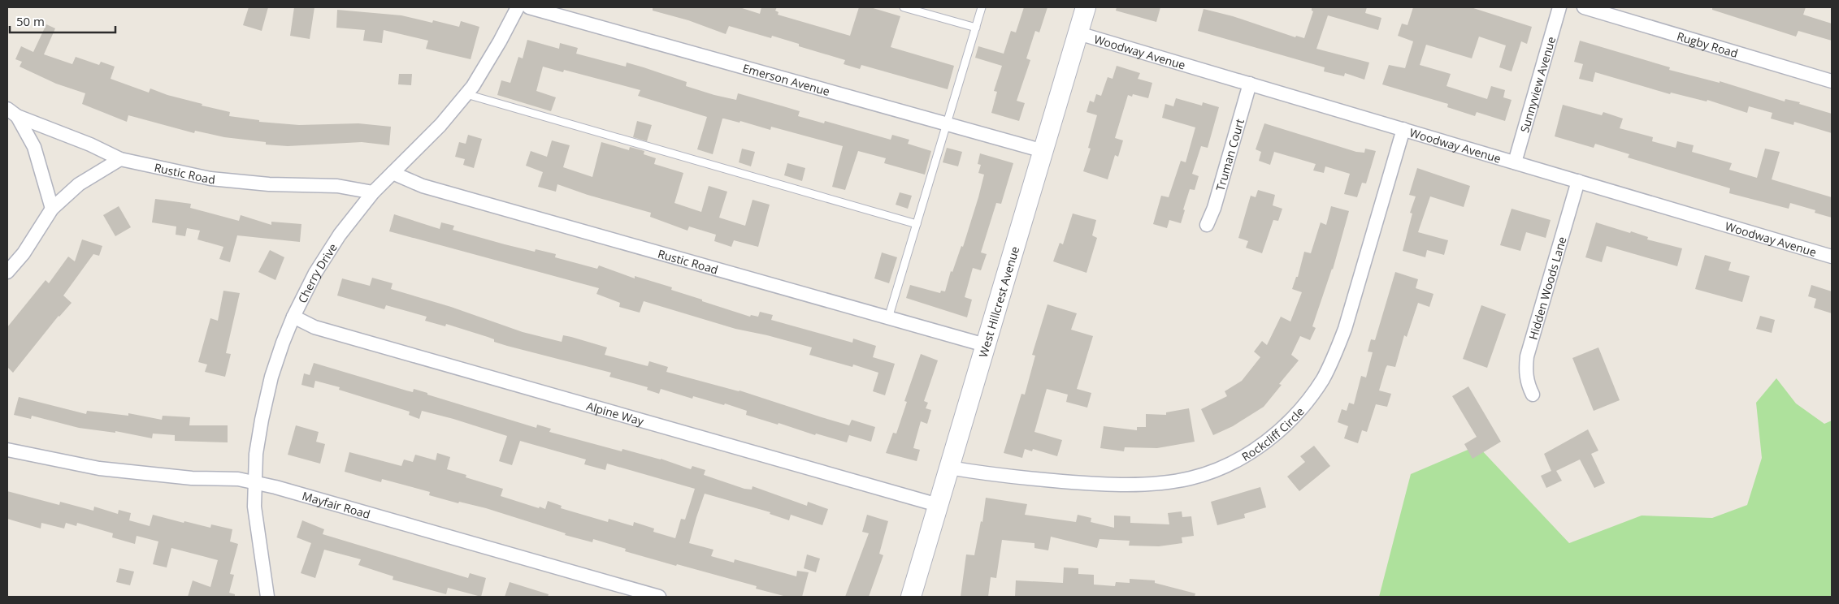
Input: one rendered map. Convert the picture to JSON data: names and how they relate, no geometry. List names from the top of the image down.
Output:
{
  "streets": {
    "street": [
      "Rugby Road",
      "Woodway Avenue",
      "Emerson Avenue",
      "Sunnyview Avenue",
      "Truman Court",
      "Rustic Road",
      "Cherry Drive",
      "Hidden Woods Lane",
      "West Hillcrest Avenue",
      "Alpine Way",
      "Rockcliff Circle",
      "Mayfair Road"
    ]
  },
  "crossings": [
    ["Woodway Avenue", "Sunnyview Avenue"],
    ["Woodway Avenue", "Truman Court"],
    ["Woodway Avenue", "Hidden Woods Lane"],
    ["Woodway Avenue", "West Hillcrest Avenue"],
    ["Woodway Avenue", "Rockcliff Circle"],
    ["Emerson Avenue", "West Hillcrest Avenue"],
    ["Rustic Road", "Cherry Drive"],
    ["Rustic Road", "West Hillcrest Avenue"],
    ["Cherry Drive", "Alpine Way"],
    ["Cherry Drive", "Mayfair Road"],
    ["West Hillcrest Avenue", "Alpine Way"],
    ["West Hillcrest Avenue", "Rockcliff Circle"]
  ],
  "scale_bar": "50 m"
}
